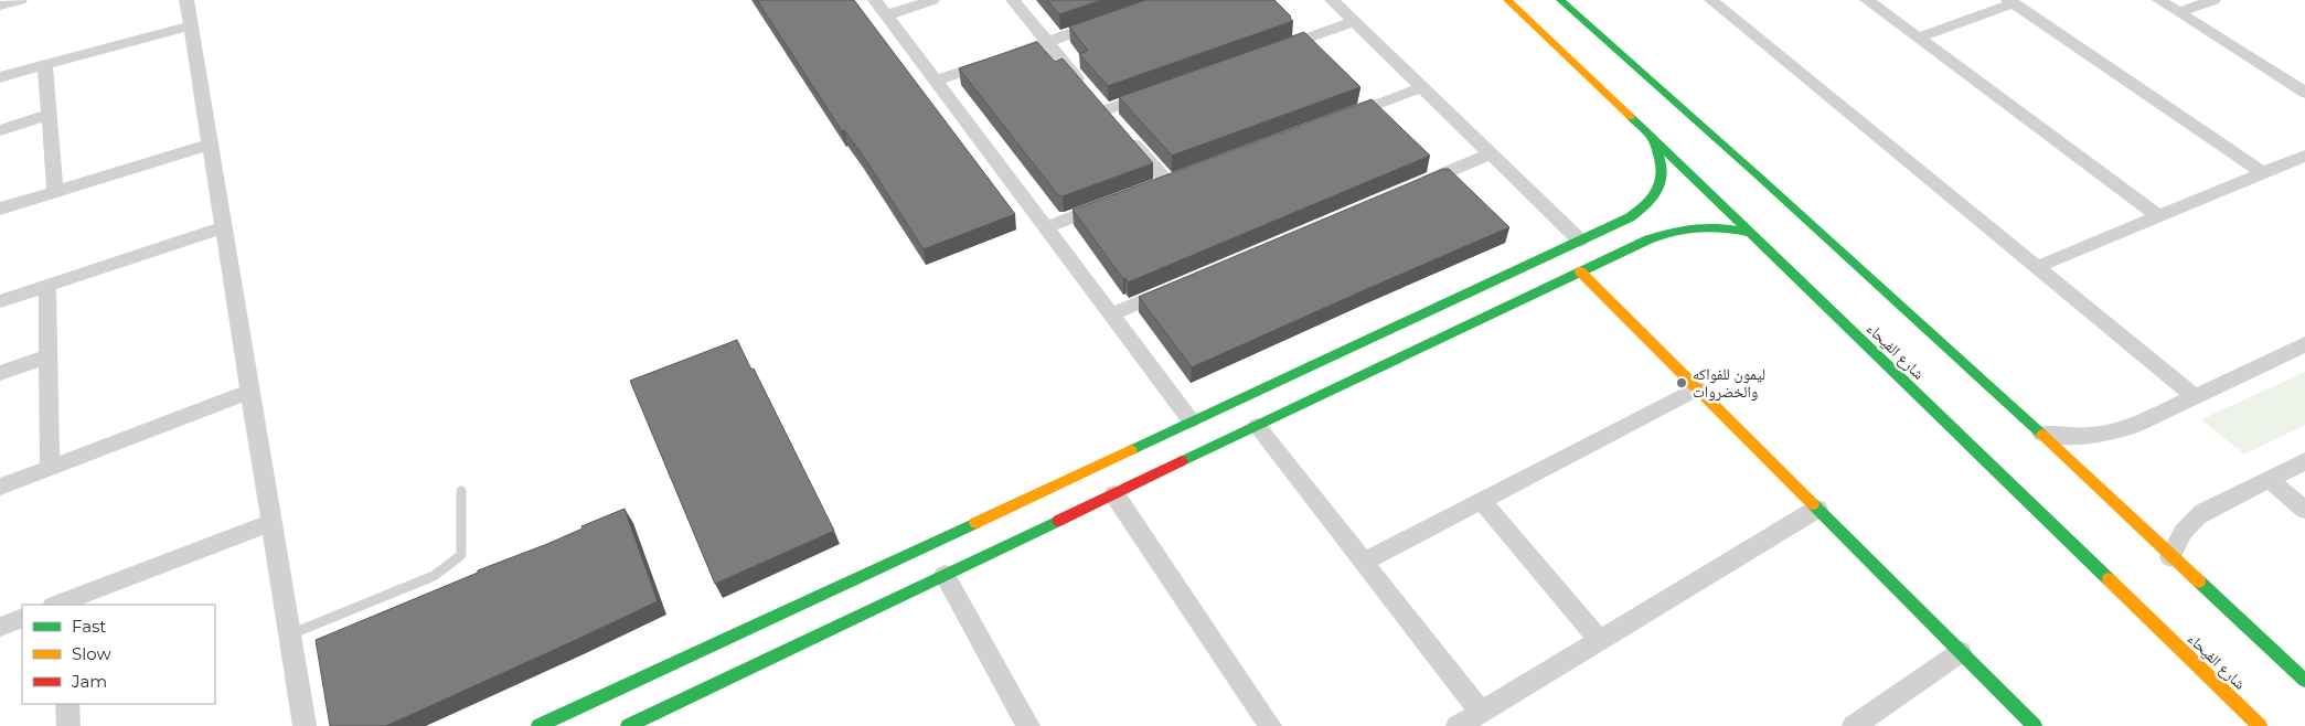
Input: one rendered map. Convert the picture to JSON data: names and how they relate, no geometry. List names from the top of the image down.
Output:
{
  "streets": {
    "main road": ["شارع الفيحاء"]
  },
  "places": ["ليمون للفواكه والخضروات"],
  "legend": ["Fast", "Slow", "Jam"]
}
